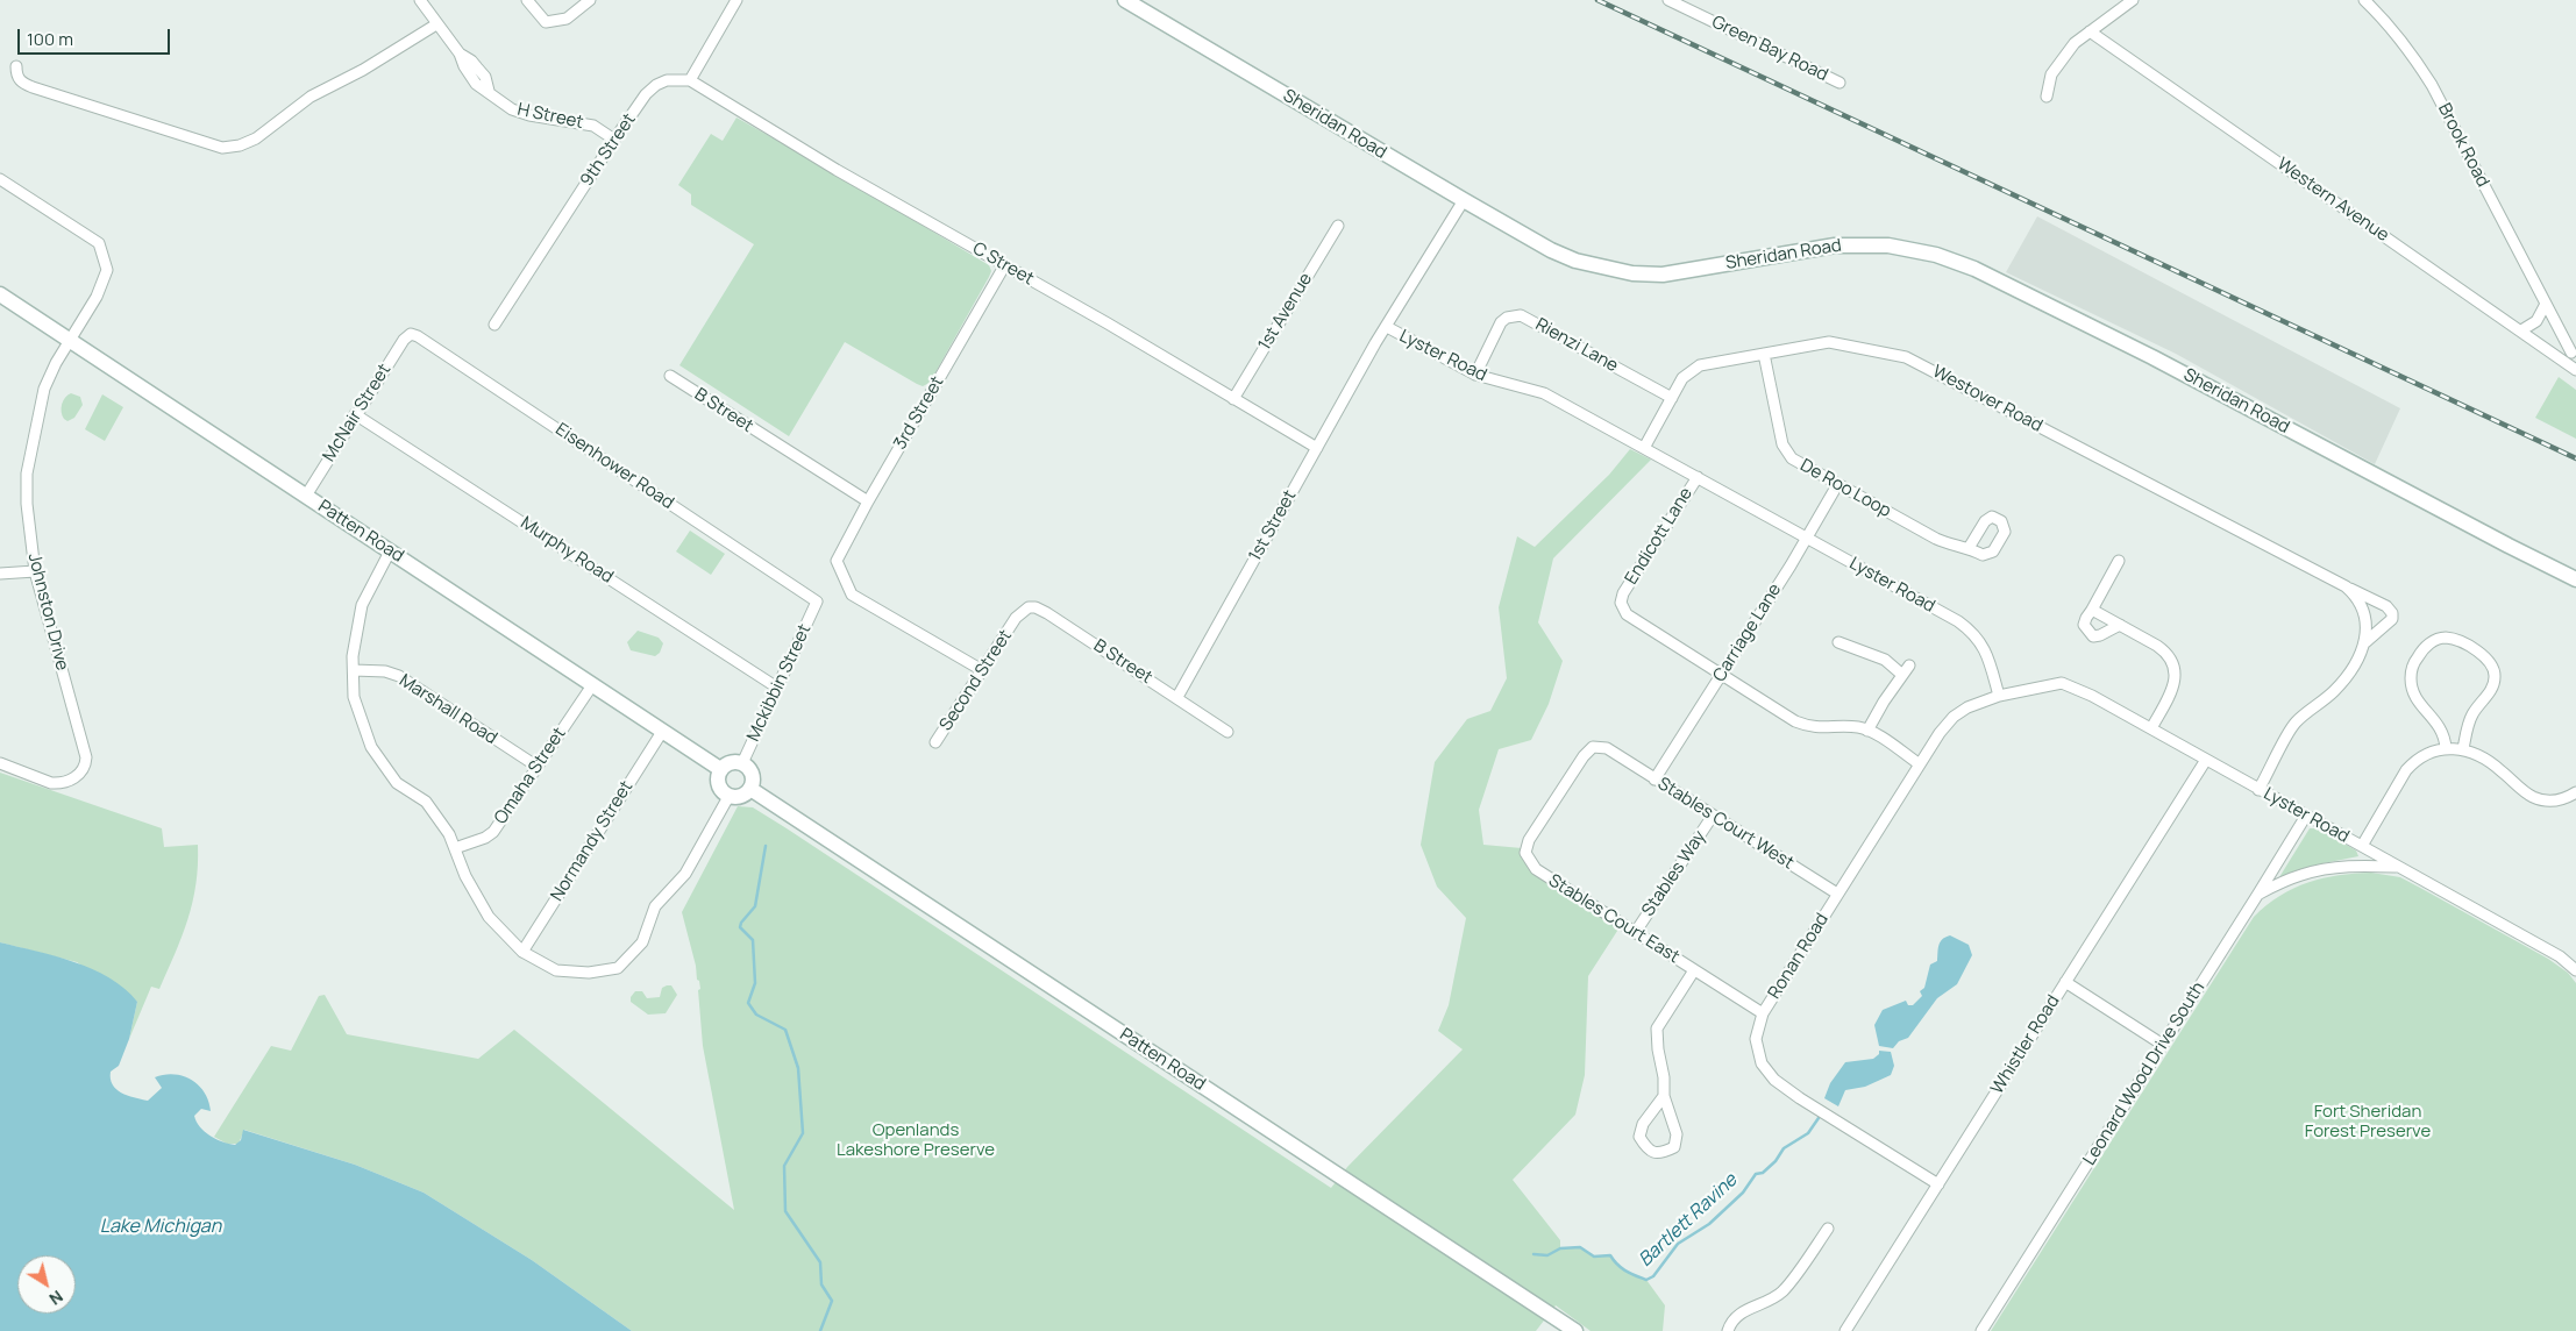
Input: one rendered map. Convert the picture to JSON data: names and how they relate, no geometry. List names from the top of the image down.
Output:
{
  "streets": {
    "street": [
      "Green Bay Road",
      "H Street",
      "Sheridan Road",
      "Brook Road",
      "9th Street",
      "Western Avenue",
      "C Street",
      "1st Avenue",
      "Rienzi Lane",
      "Lyster Road",
      "Westover Road",
      "B Street",
      "McNair Street",
      "3rd Street",
      "Eisenhower Road",
      "De Roo Loop",
      "1st Street",
      "Patten Road",
      "Endicott Lane",
      "Murphy Road",
      "Johnston Drive",
      "Carriage Lane",
      "Second Street",
      "Mckibbin Street",
      "Marshall Road",
      "Omaha Street",
      "Stables Court West",
      "Normandy Street",
      "Stables Way",
      "Stables Court East",
      "Ronan Road",
      "Whistler Road",
      "Leonard Wood Drive South"
    ]
  },
  "crossings": [
    ["H Street", "9th Street"],
    ["Sheridan Road", "1st Street"],
    ["9th Street", "C Street"],
    ["C Street", "1st Avenue"],
    ["C Street", "3rd Street"],
    ["C Street", "1st Street"],
    ["Rienzi Lane", "Lyster Road"],
    ["Rienzi Lane", "Westover Road"],
    ["Lyster Road", "Westover Road"],
    ["Lyster Road", "1st Street"],
    ["Lyster Road", "Endicott Lane"],
    ["Lyster Road", "Carriage Lane"],
    ["Lyster Road", "Ronan Road"],
    ["Lyster Road", "Whistler Road"],
    ["Lyster Road", "Leonard Wood Drive South"],
    ["Westover Road", "De Roo Loop"],
    ["B Street", "3rd Street"],
    ["B Street", "1st Street"],
    ["B Street", "Second Street"],
    ["McNair Street", "Eisenhower Road"],
    ["McNair Street", "Patten Road"],
    ["McNair Street", "Murphy Road"],
    ["3rd Street", "Second Street"],
    ["Eisenhower Road", "Mckibbin Street"],
    ["De Roo Loop", "Carriage Lane"],
    ["Patten Road", "Johnston Drive"],
    ["Patten Road", "Mckibbin Street"],
    ["Patten Road", "Omaha Street"],
    ["Patten Road", "Normandy Street"],
    ["Endicott Lane", "Carriage Lane"],
    ["Murphy Road", "Mckibbin Street"],
    ["Carriage Lane", "Stables Court West"],
    ["Marshall Road", "Omaha Street"],
    ["Stables Court West", "Stables Way"],
    ["Stables Court West", "Stables Court East"],
    ["Stables Court West", "Ronan Road"],
    ["Stables Way", "Stables Court East"],
    ["Stables Court East", "Ronan Road"],
    ["Ronan Road", "Whistler Road"]
  ],
  "water": ["Bartlett Ravine", "Lake Michigan"],
  "parks": ["Fort Sheridan Forest Preserve", "Openlands Lakeshore Preserve"],
  "scale_bar": "100 m",
  "north": "bottom right"
}
